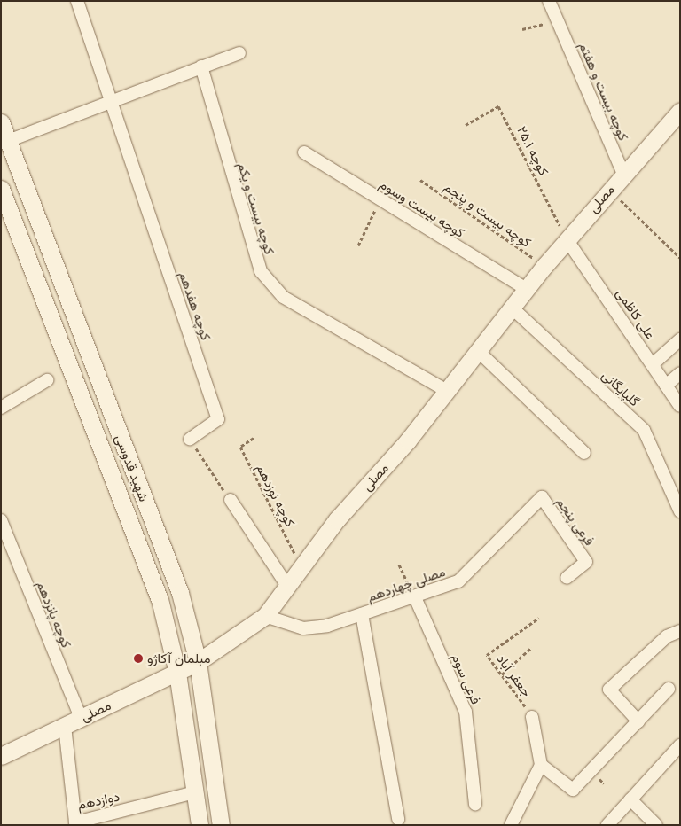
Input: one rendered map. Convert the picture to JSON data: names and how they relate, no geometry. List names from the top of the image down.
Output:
{
  "streets": {
    "main road": ["مصلی", "شهید قدوسی"],
    "street": [
      "کوچه بیست و هفتم",
      "کوچه بیست و یکم",
      "کوچه بیست وسوم",
      "کوچه هفدهم",
      "علی کاظمی",
      "گلپایگانی",
      "فرعی پنجم",
      "مصلی چهاردهم",
      "کوچه پانزدهم",
      "فرعی سوم",
      "دوازدهم"
    ],
    "path": [
      "کوچه ۲۵.۱",
      "کوچه بیست و پنجم",
      "کوچه نوزدهم",
      "جعفر آباد"
    ]
  },
  "crossings": [
    ["کوچه بیست و هفتم", "مصلی"],
    ["کوچه ۲۵.۱", "مصلی"],
    ["کوچه ۲۵.۱", "علی کاظمی"],
    ["مصلی", "کوچه بیست و یکم"],
    ["مصلی", "کوچه بیست وسوم"],
    ["مصلی", "کوچه بیست و پنجم"],
    ["مصلی", "علی کاظمی"],
    ["مصلی", "گلپایگانی"],
    ["مصلی", "شهید قدوسی"],
    ["مصلی", "کوچه نوزدهم"],
    ["مصلی", "مصلی چهاردهم"],
    ["مصلی", "کوچه پانزدهم"],
    ["مصلی", "دوازدهم"],
    ["شهید قدوسی", "دوازدهم"],
    ["فرعی پنجم", "مصلی چهاردهم"],
    ["مصلی چهاردهم", "فرعی سوم"]
  ],
  "places": ["مبلمان آکاژو"]
}
